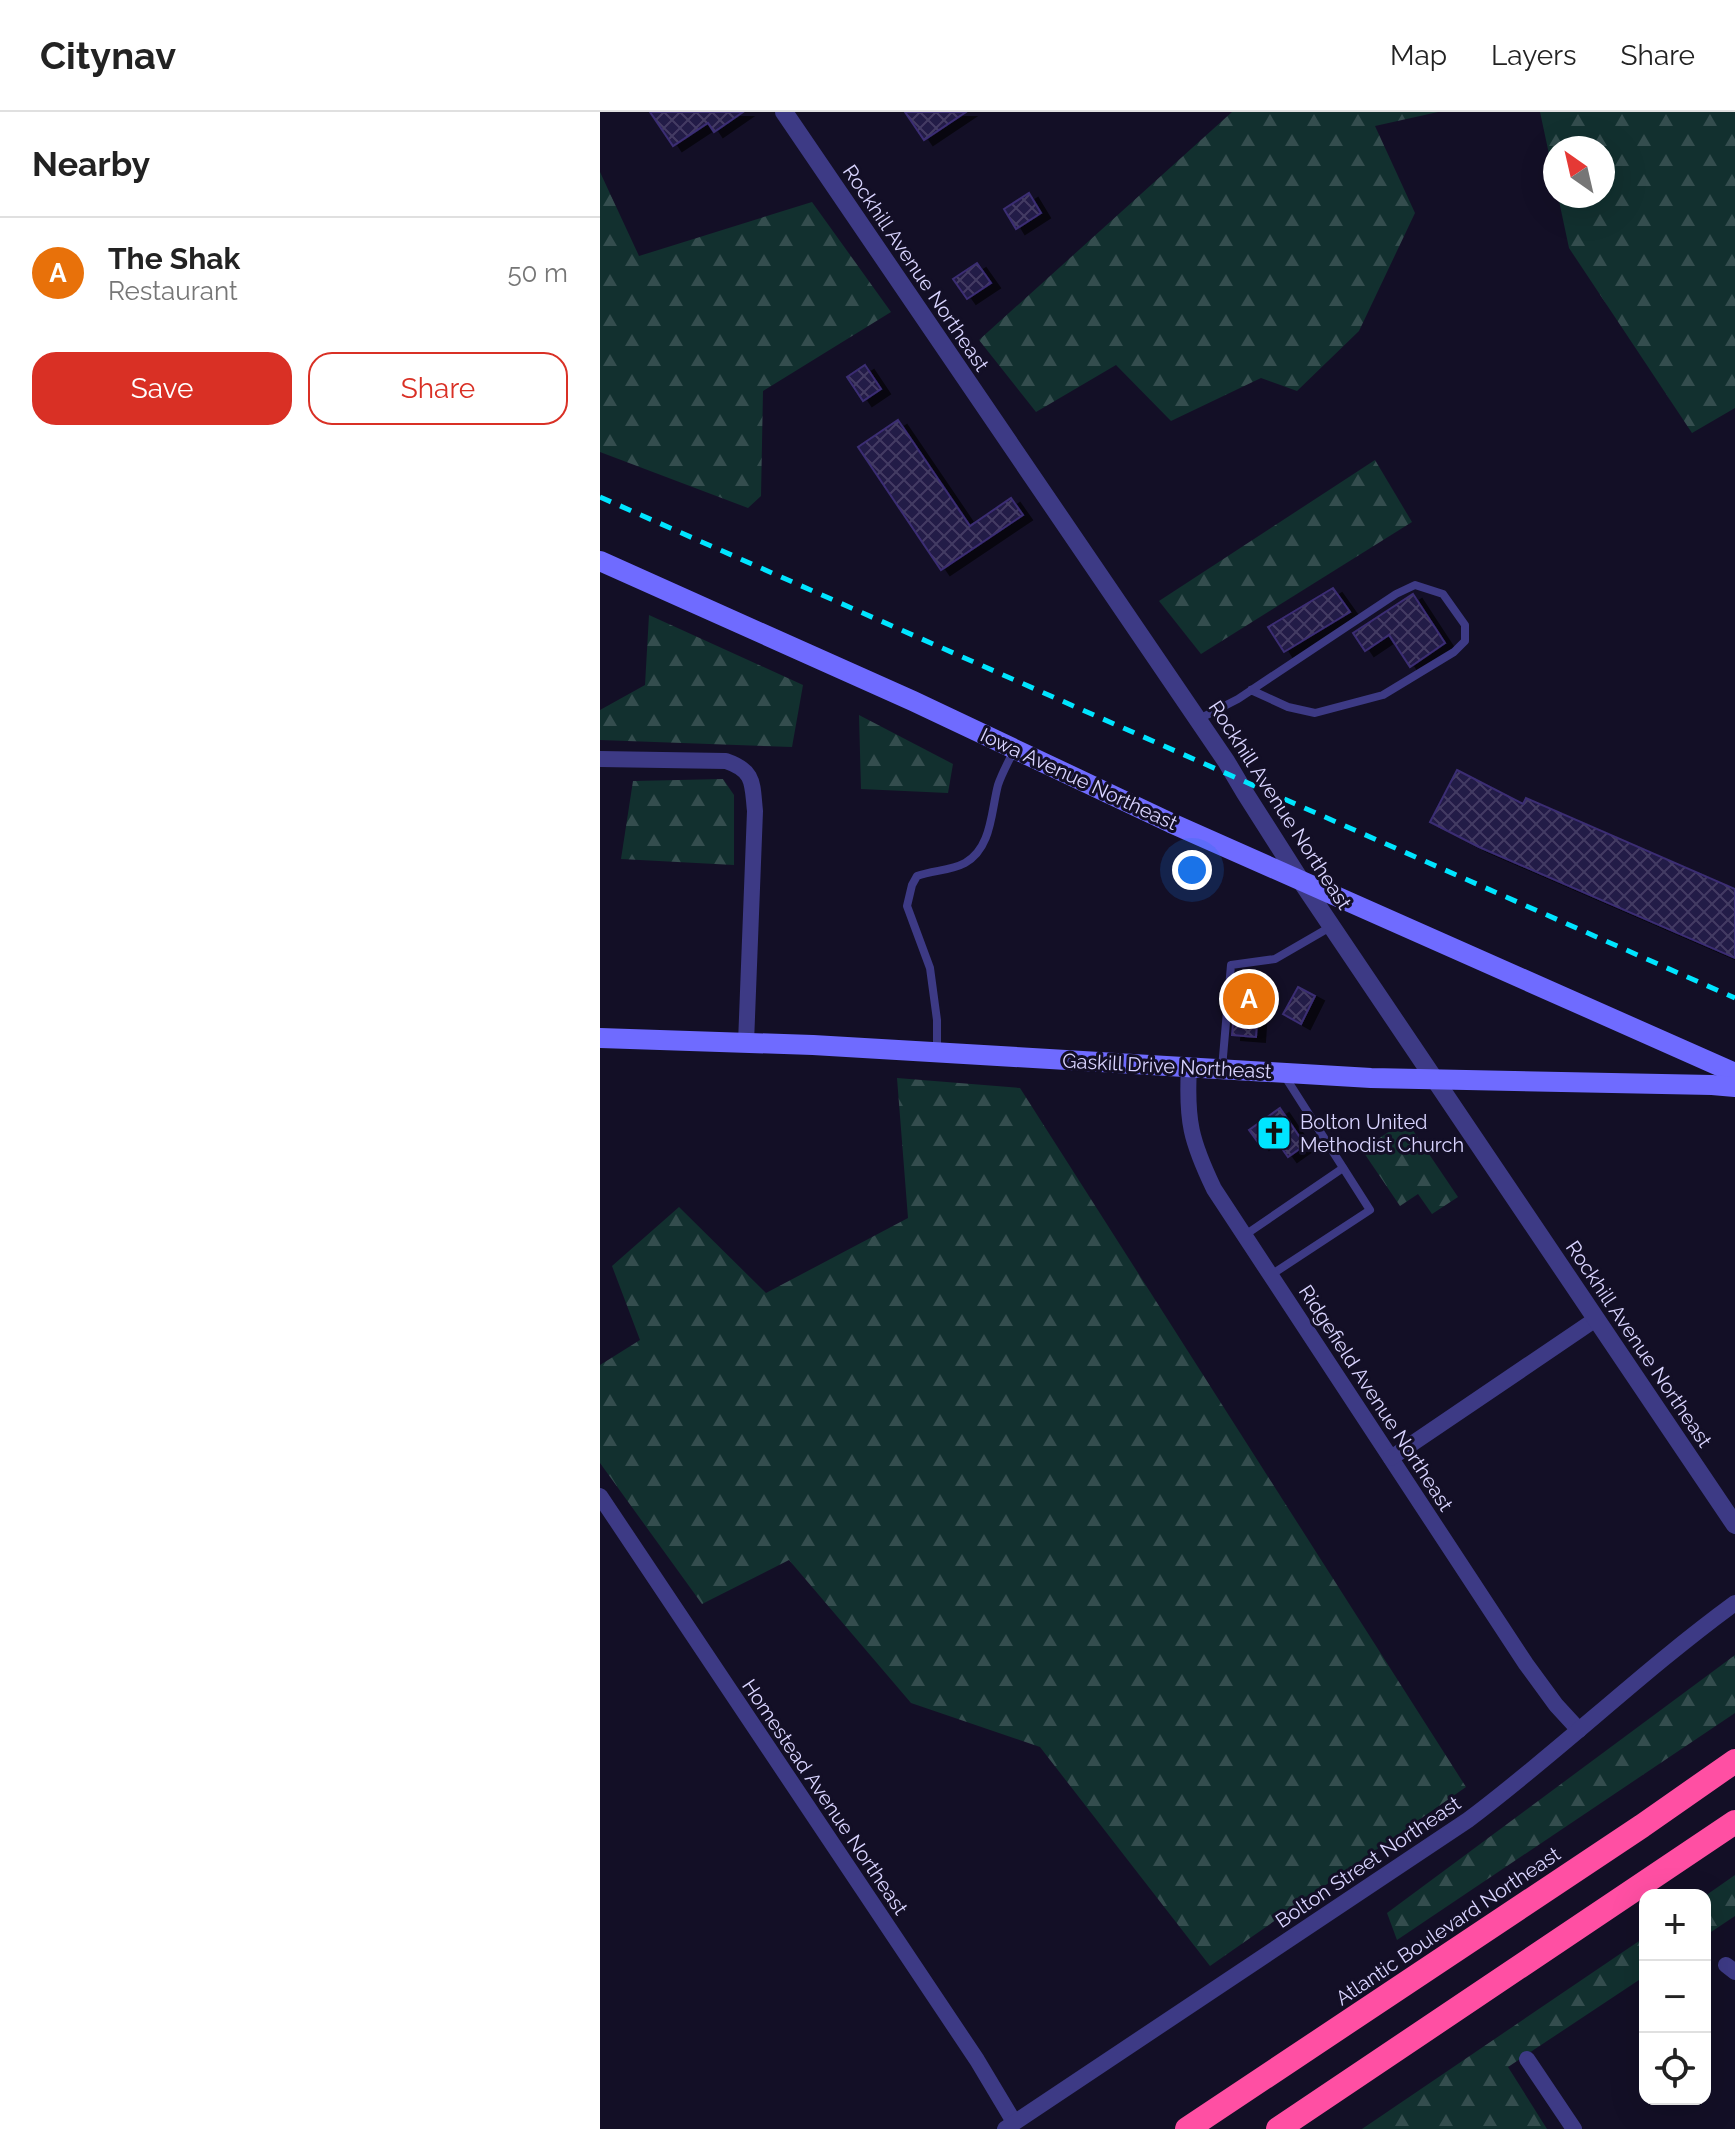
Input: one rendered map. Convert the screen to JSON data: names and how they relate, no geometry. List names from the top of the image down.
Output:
{
  "streets": {
    "highway": ["Atlantic Boulevard Northeast"],
    "main road": ["Iowa Avenue Northeast", "Gaskill Drive Northeast"],
    "street": [
      "Rockhill Avenue Northeast",
      "Ridgefield Avenue Northeast",
      "Homestead Avenue Northeast",
      "Bolton Street Northeast"
    ]
  },
  "crossings": [
    ["Rockhill Avenue Northeast", "Iowa Avenue Northeast"],
    ["Rockhill Avenue Northeast", "Gaskill Drive Northeast"],
    ["Gaskill Drive Northeast", "Ridgefield Avenue Northeast"],
    ["Ridgefield Avenue Northeast", "Bolton Street Northeast"],
    ["Homestead Avenue Northeast", "Bolton Street Northeast"]
  ],
  "places": {
    "church": ["Bolton United Methodist Church"]
  },
  "north": "top left",
  "page": {
    "header": "Citynav",
    "nav": ["Map", "Layers", "Share"],
    "heading": "Nearby",
    "list": [
      {
        "mark": "A",
        "name": "The Shak",
        "note": "Restaurant",
        "value": "50 m"
      }
    ],
    "buttons": ["Save", "Share"],
    "pins": "A",
    "map_buttons": ["+", "−"]
  }
}
